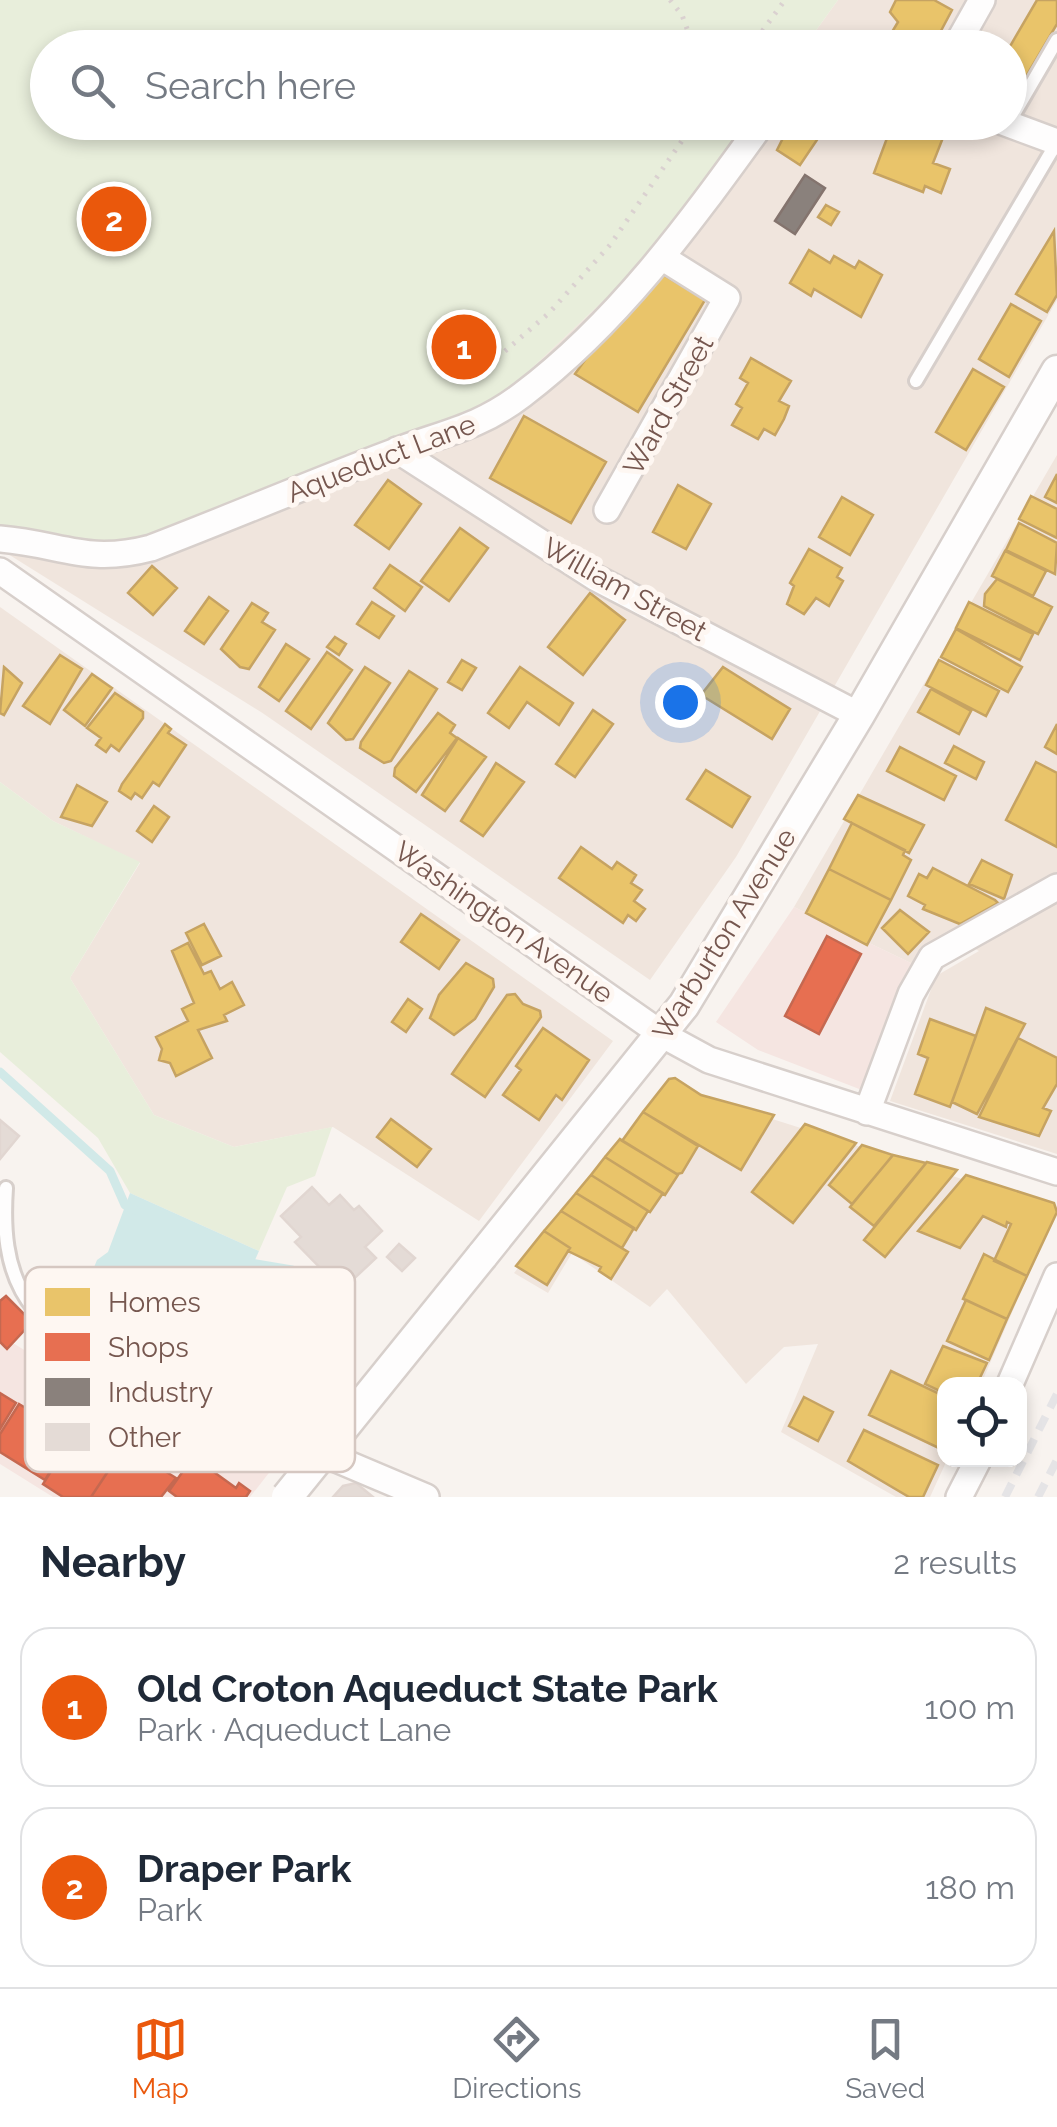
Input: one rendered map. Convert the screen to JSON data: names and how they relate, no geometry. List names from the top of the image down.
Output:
{
  "streets": {
    "street": [
      "Ward Street",
      "Aqueduct Lane",
      "William Street",
      "Washington Avenue",
      "Warburton Avenue"
    ]
  },
  "crossings": [
    ["Ward Street", "Aqueduct Lane"],
    ["Aqueduct Lane", "William Street"],
    ["William Street", "Warburton Avenue"],
    ["Washington Avenue", "Warburton Avenue"]
  ],
  "legend": [
    "Homes",
    "Shops",
    "Industry",
    "Other"
  ],
  "page": {
    "search": "Search here",
    "pins": ["2", "1"],
    "heading": ["Nearby", "2 results"],
    "list": [
      {
        "mark": "1",
        "name": "Old Croton Aqueduct State Park",
        "note": "Park · Aqueduct Lane",
        "value": "100 m"
      },
      {
        "mark": "2",
        "name": "Draper Park",
        "note": "Park",
        "value": "180 m"
      }
    ],
    "nav": ["Map", "Directions", "Saved"]
  }
}
